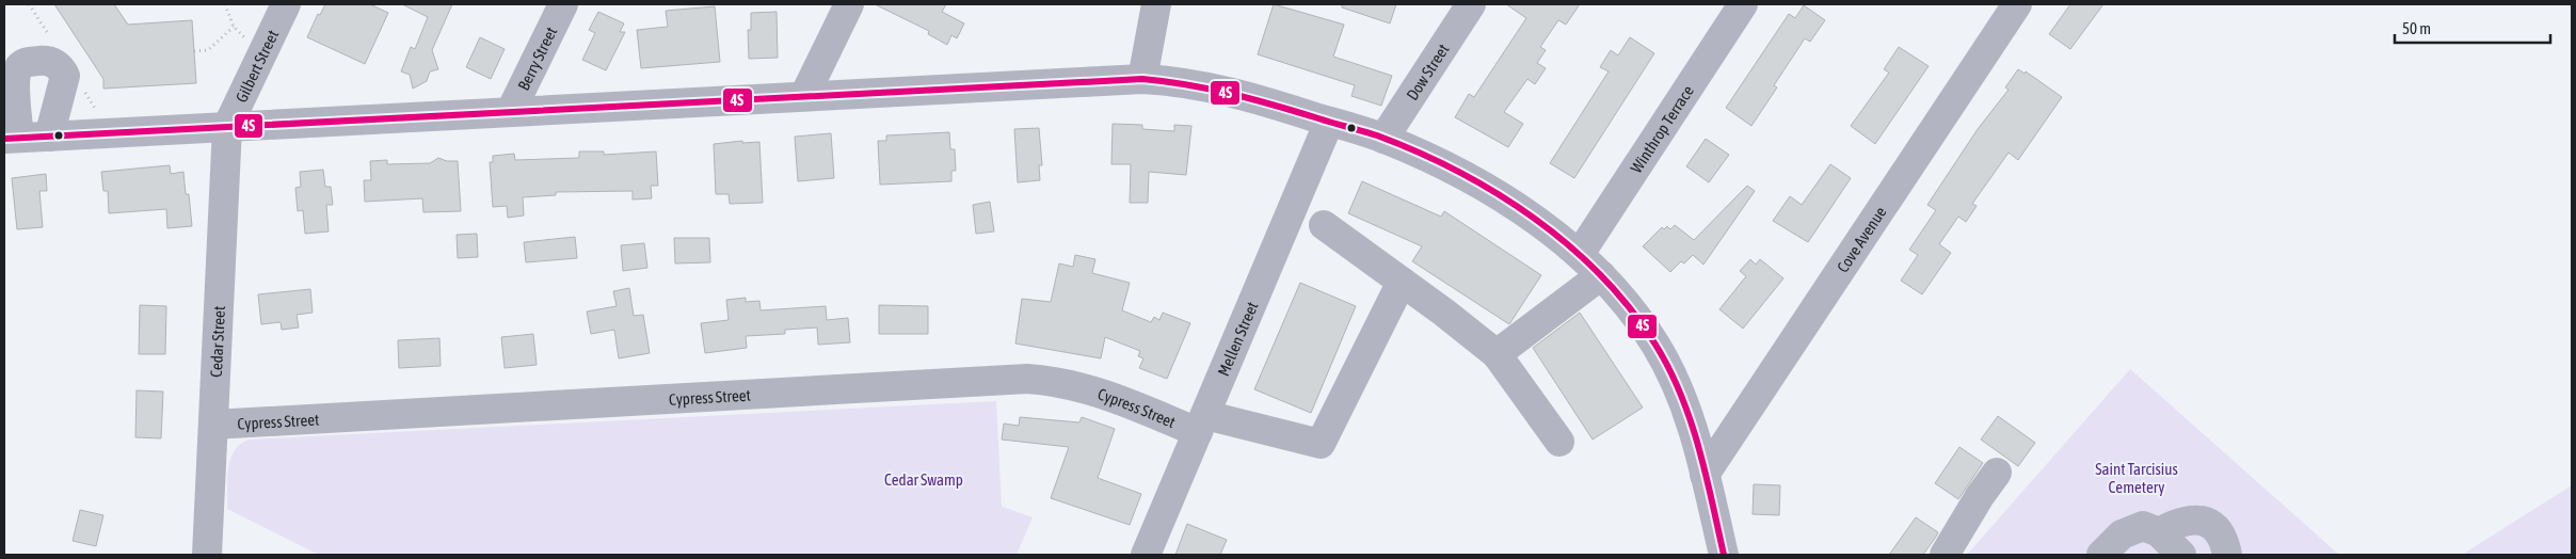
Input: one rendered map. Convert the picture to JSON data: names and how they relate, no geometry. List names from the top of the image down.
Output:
{
  "streets": {
    "street": [
      "Berry Street",
      "Gilbert Street",
      "Dow Street",
      "Winthrop Terrace",
      "Cove Avenue",
      "Mellen Street",
      "Cedar Street",
      "Cypress Street"
    ]
  },
  "crossings": [
    ["Gilbert Street", "Cedar Street"],
    ["Mellen Street", "Cypress Street"],
    ["Cedar Street", "Cypress Street"]
  ],
  "parks": ["Saint Tarcisius Cemetery", "Cedar Swamp"],
  "lines": ["transit line 4S"],
  "scale_bar": "50 m"
}
